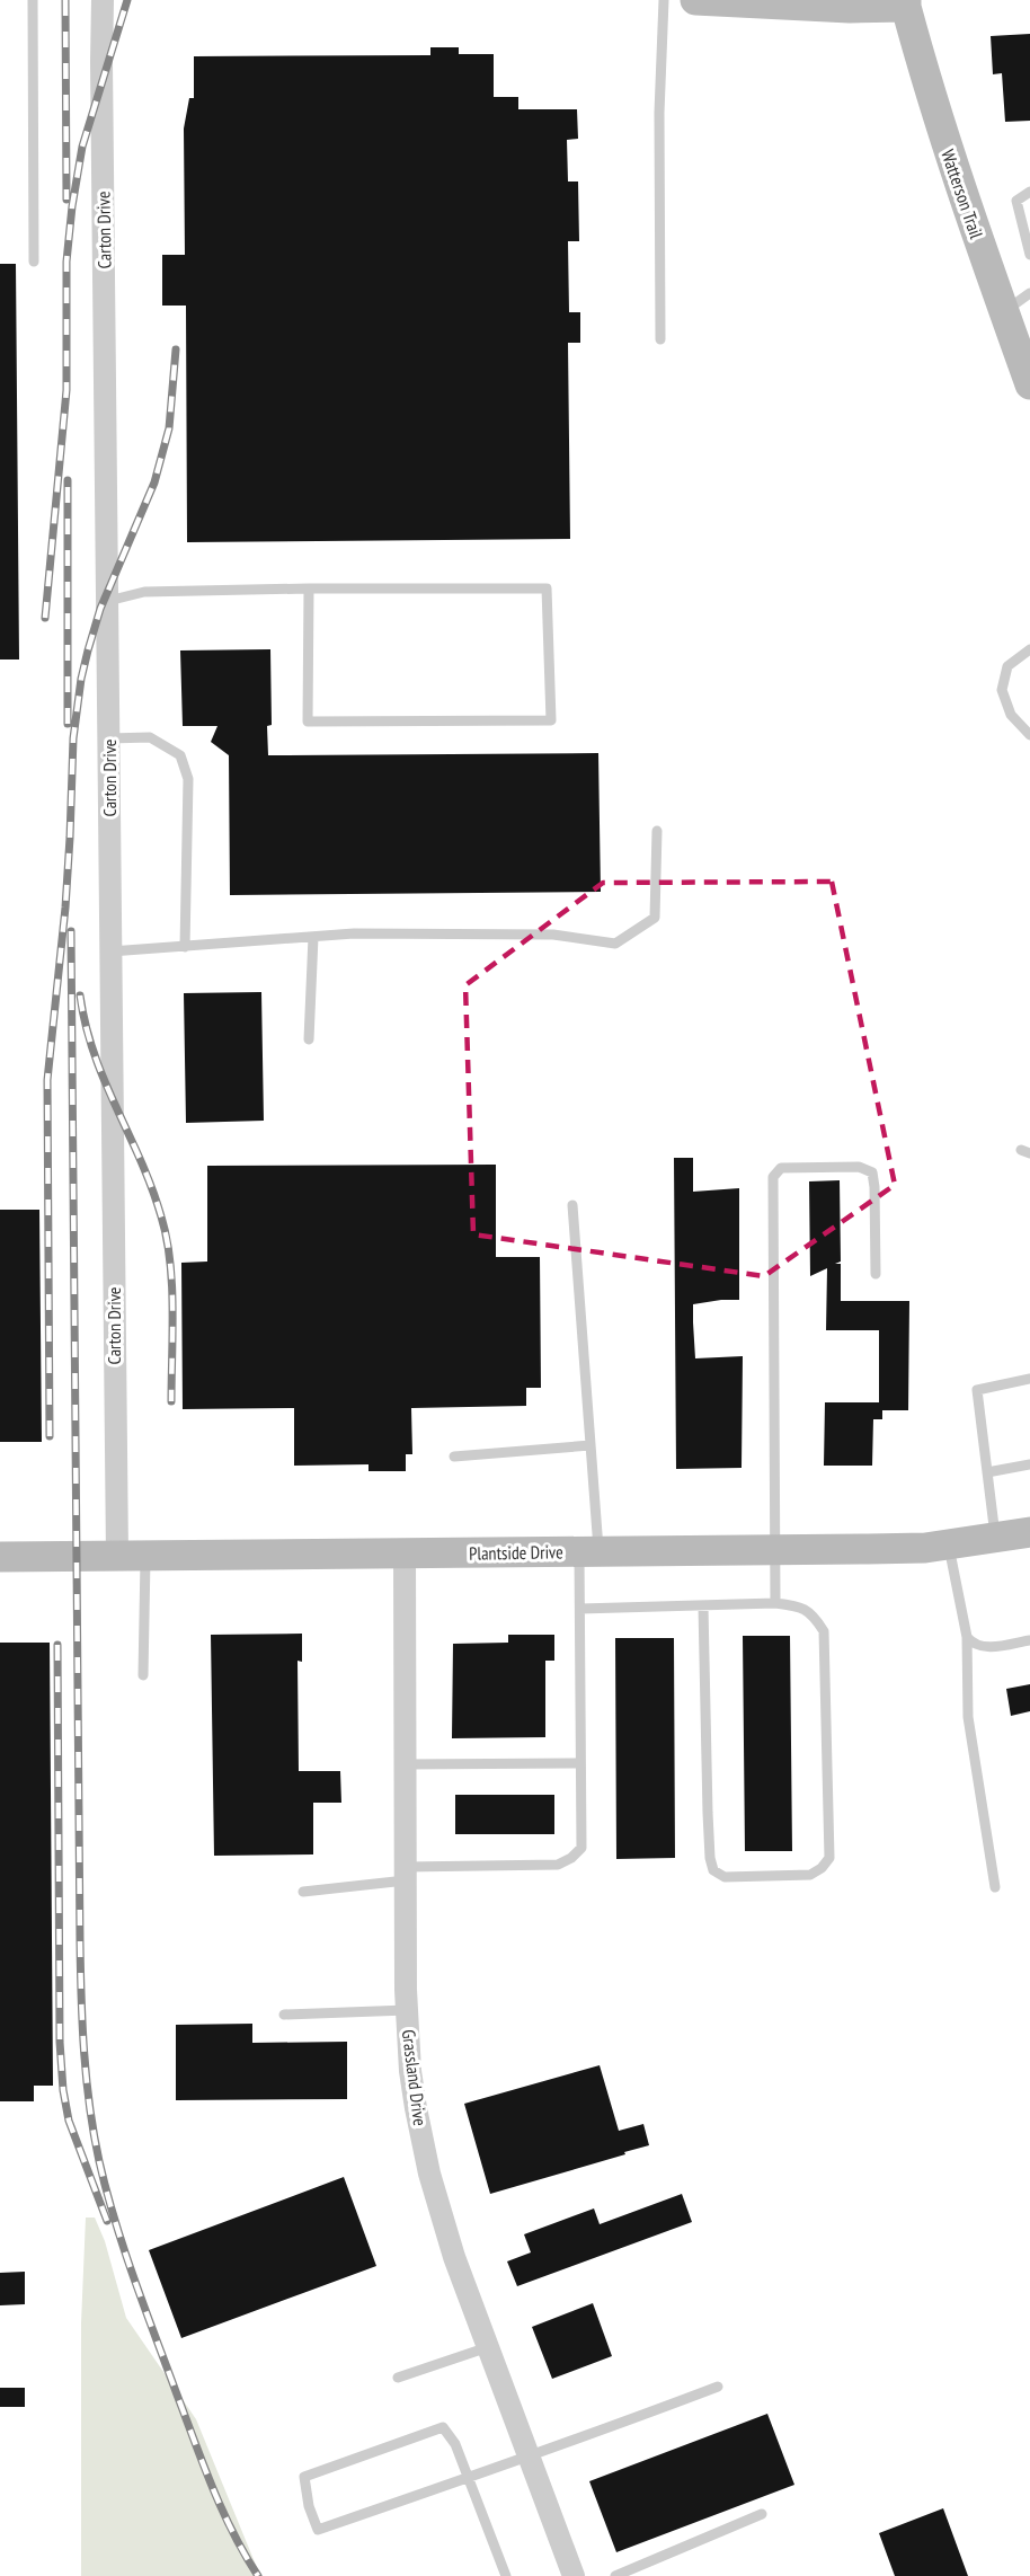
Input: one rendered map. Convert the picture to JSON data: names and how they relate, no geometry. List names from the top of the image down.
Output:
{
  "streets": {
    "street": [
      "Watterson Trail",
      "Carton Drive",
      "Plantside Drive",
      "Grassland Drive"
    ]
  },
  "crossings": [
    ["Carton Drive", "Plantside Drive"],
    ["Plantside Drive", "Grassland Drive"]
  ]
}
